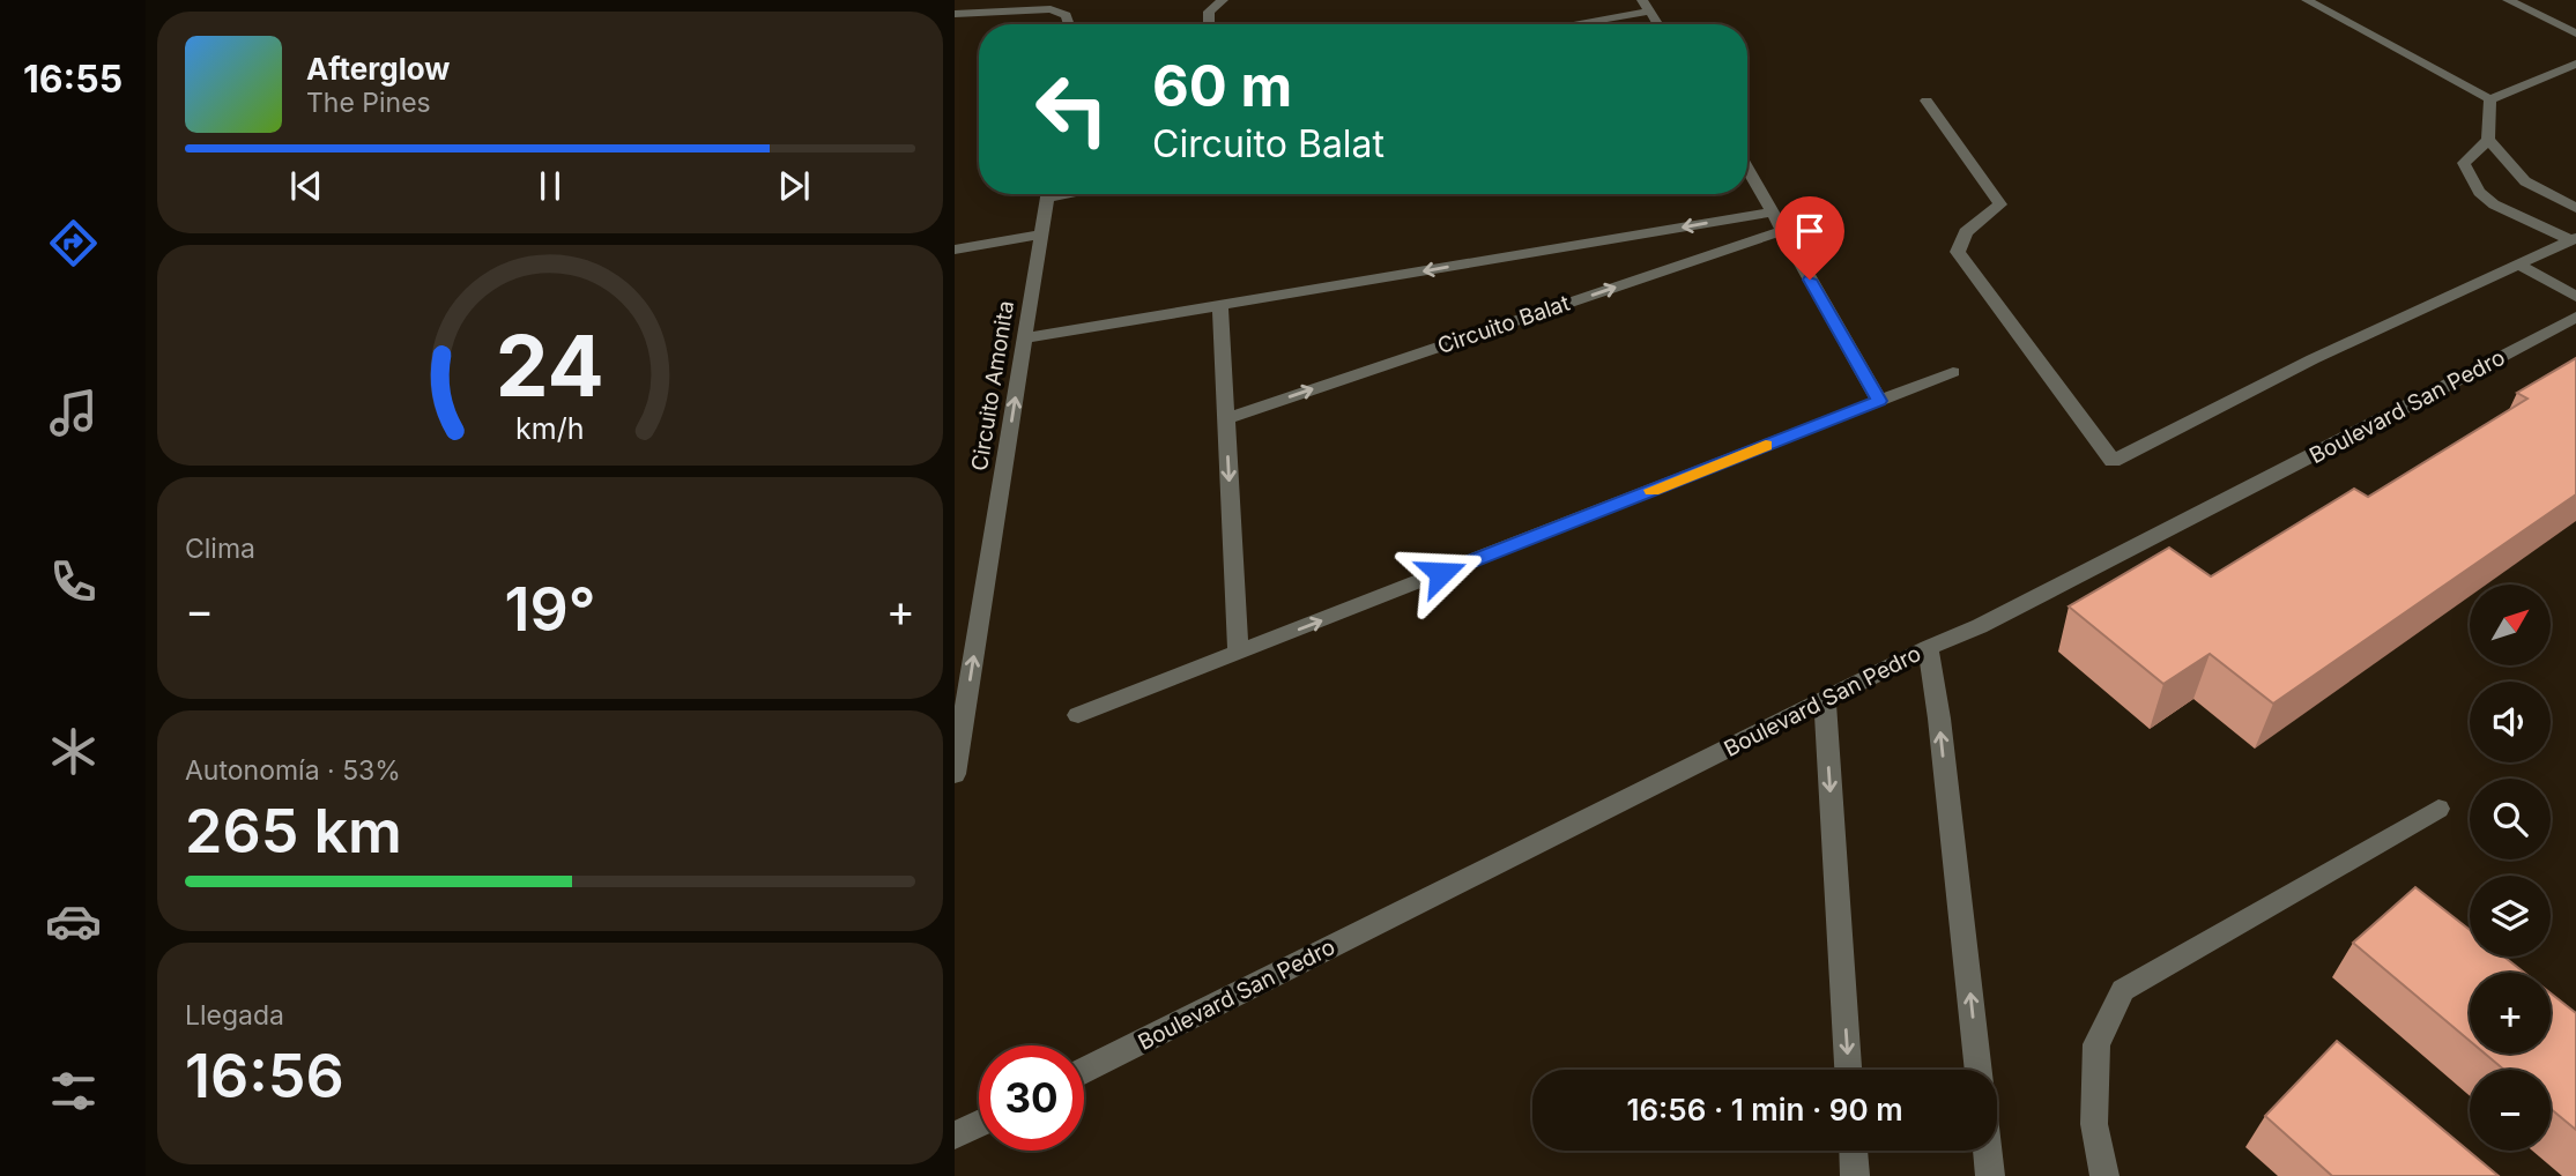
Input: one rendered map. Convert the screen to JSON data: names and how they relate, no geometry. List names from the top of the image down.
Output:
{
  "streets": {
    "street": ["Circuito Balat", "Circuito Amonita", "Boulevard San Pedro"]
  },
  "one_way": ["Circuito Amonita"],
  "north": "top right",
  "page": {
    "tabs": "16:55",
    "turn": ["60 m", "Circuito Balat"],
    "song": ["Afterglow", "The Pines"],
    "tile": [
      "Clima",
      ["Autonomía · 53%", "265 km"],
      ["Llegada", "16:56"]
    ],
    "heat": ["−", "19°", "+"],
    "map_buttons": ["+", "−"],
    "limit": "30",
    "trip": "16:56 · 1 min · 90 m",
    "gauge": ["24", "km/h"]
  }
}
